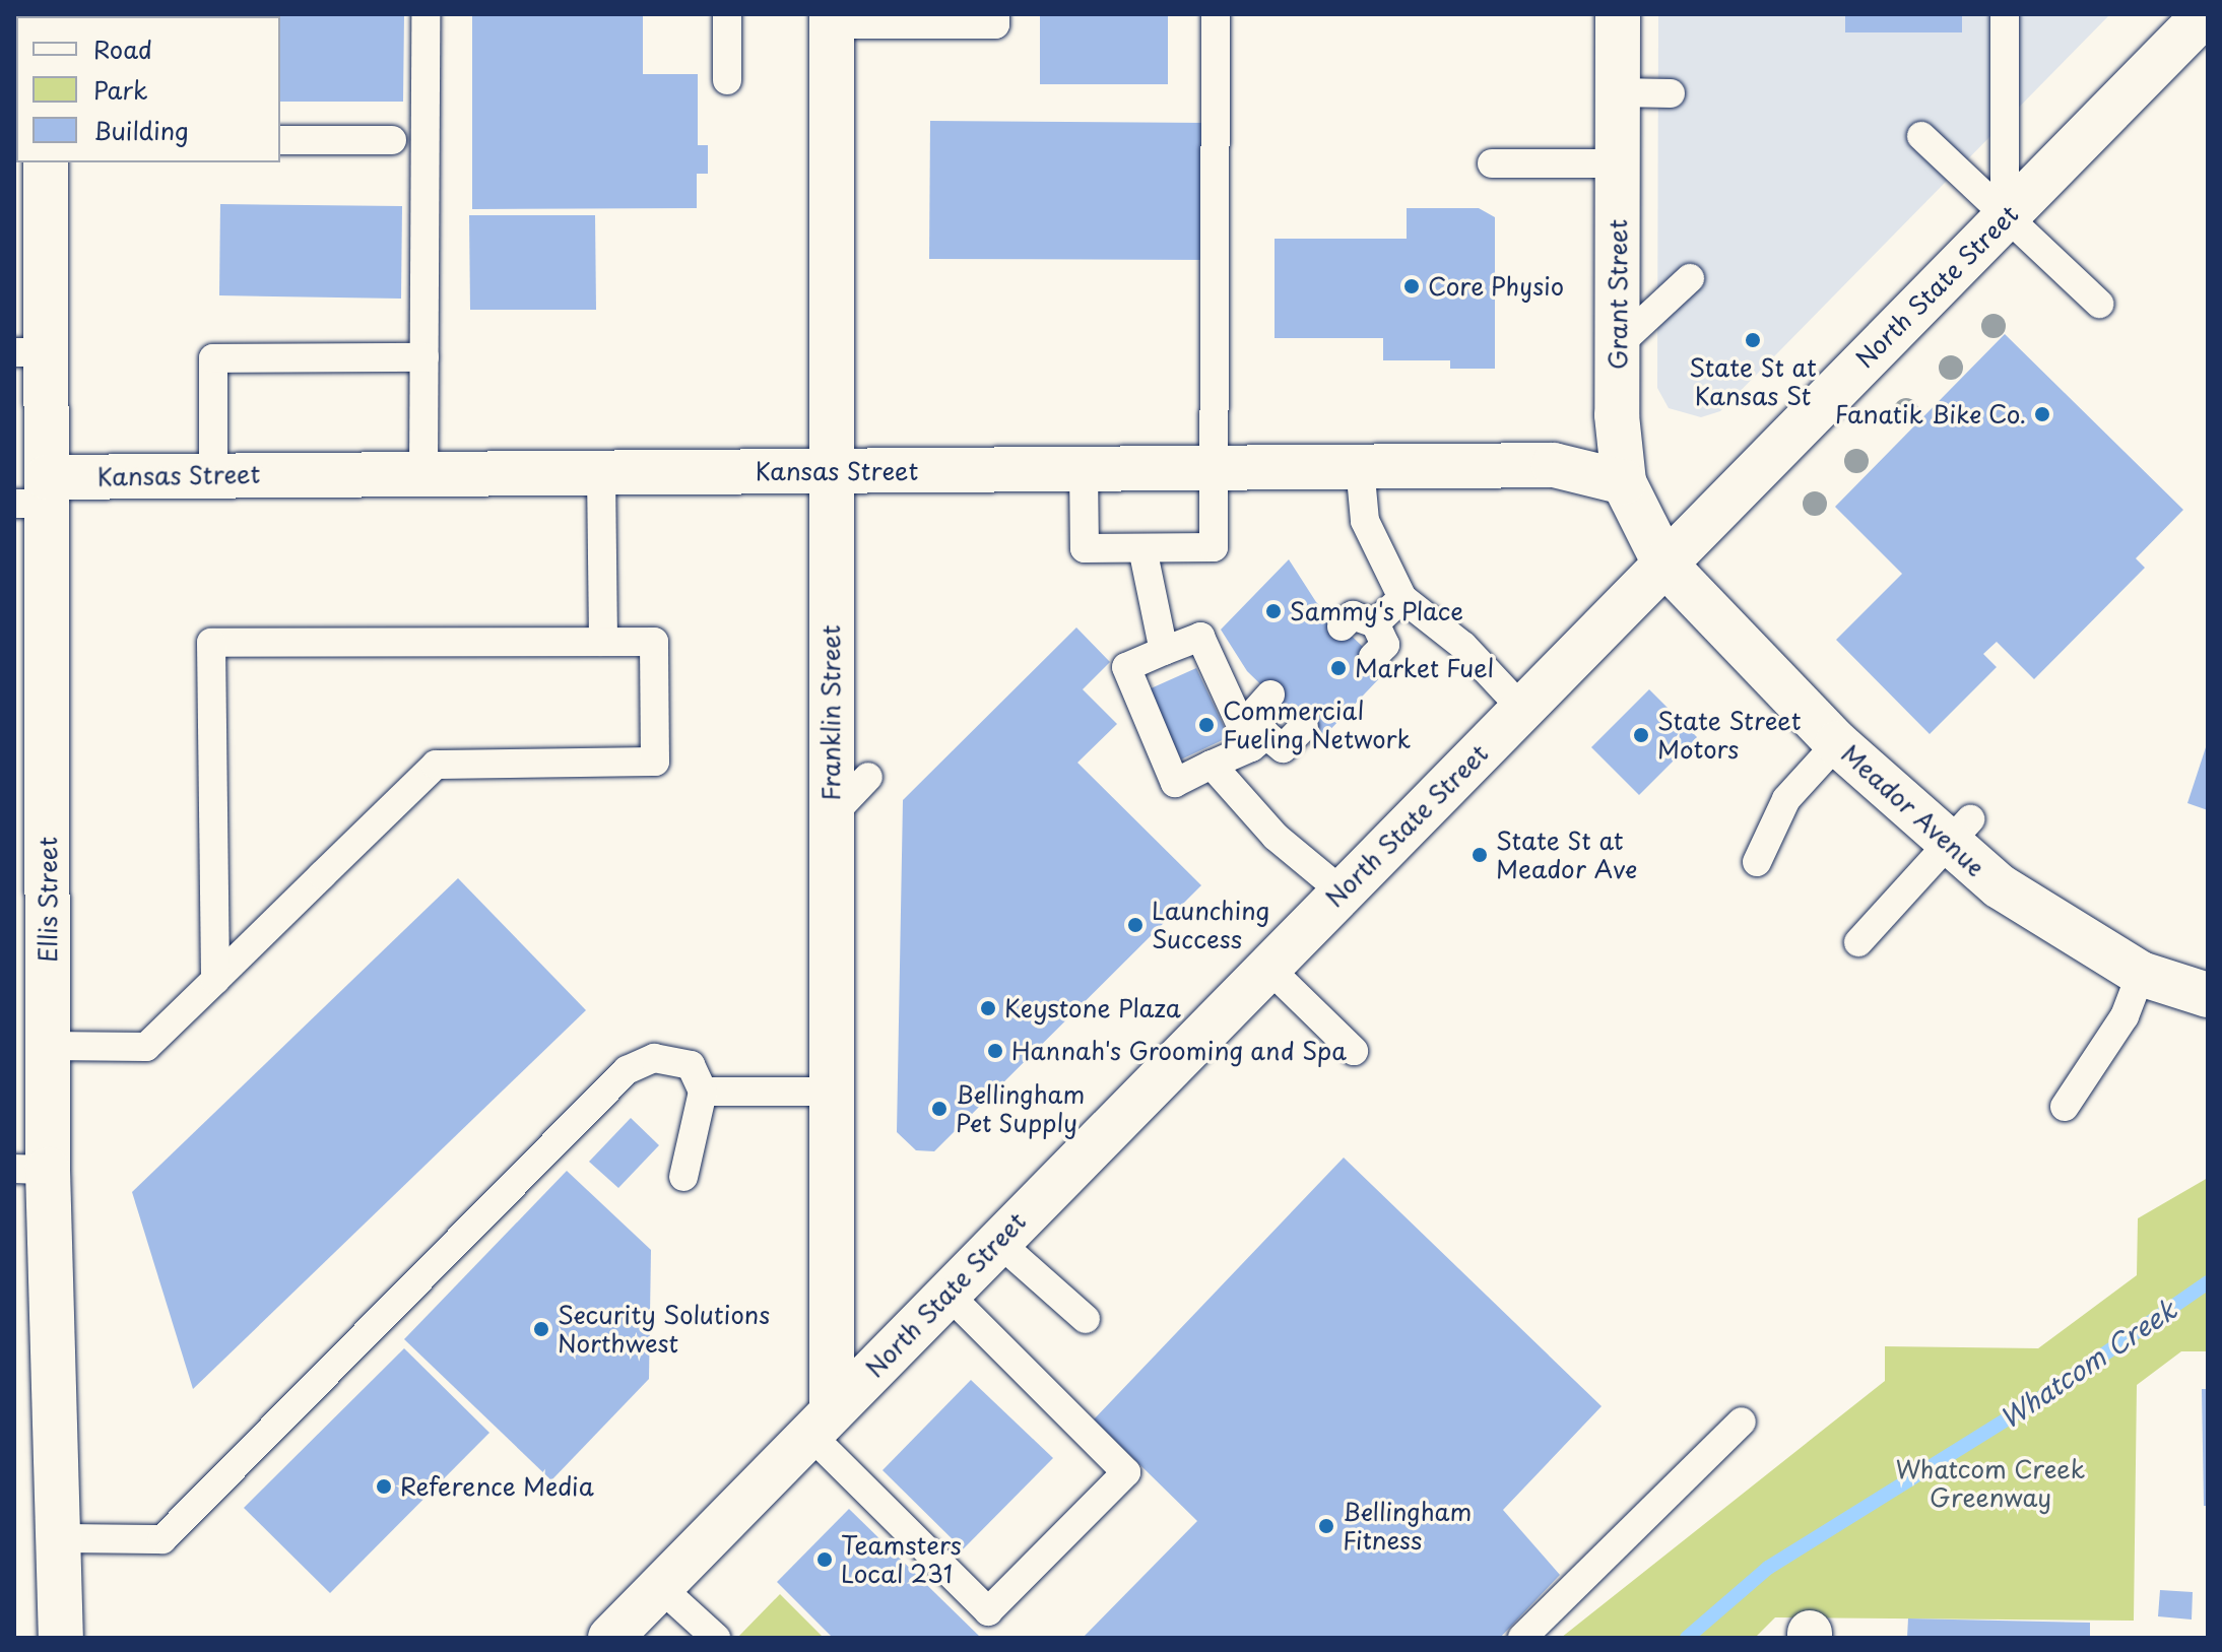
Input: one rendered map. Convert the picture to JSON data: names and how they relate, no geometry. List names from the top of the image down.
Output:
{
  "streets": {
    "street": [
      "North State Street",
      "Grant Street",
      "Kansas Street",
      "Franklin Street",
      "Meador Avenue",
      "Ellis Street"
    ]
  },
  "crossings": [
    ["North State Street", "Grant Street"],
    ["North State Street", "Franklin Street"],
    ["North State Street", "Meador Avenue"],
    ["Grant Street", "Kansas Street"],
    ["Grant Street", "Meador Avenue"],
    ["Kansas Street", "Franklin Street"],
    ["Kansas Street", "Ellis Street"]
  ],
  "water": ["Whatcom Creek"],
  "parks": ["Whatcom Creek Greenway"],
  "places": [
    "Core Physio",
    "State St at Kansas St",
    "Fanatik Bike Co.",
    "Sammy's Place",
    "Market Fuel",
    "Commercial Fueling Network",
    "State Street Motors",
    "State St at Meador Ave",
    "Launching Success",
    "Keystone Plaza",
    "Hannah's Grooming and Spa",
    "Bellingham Pet Supply",
    "Security Solutions Northwest",
    "Reference Media",
    "Bellingham Fitness",
    "Teamsters Local 231"
  ],
  "legend": ["Road", "Park", "Building"]
}
